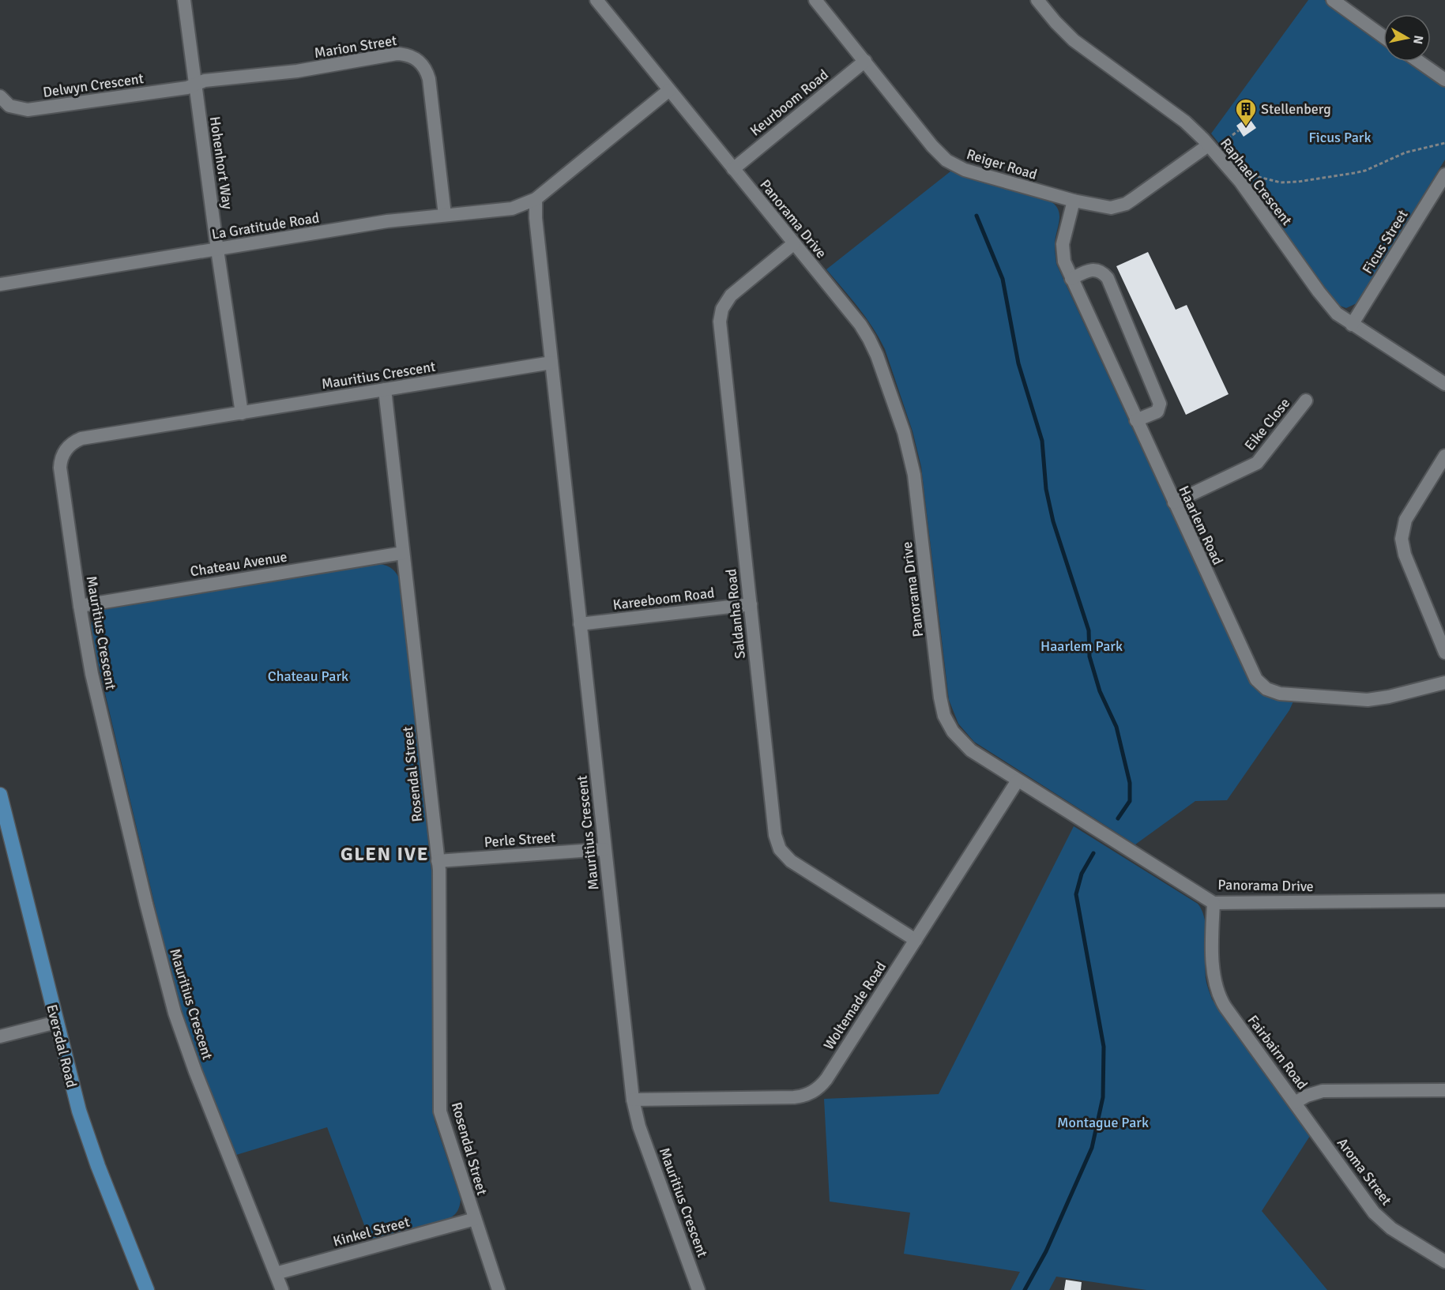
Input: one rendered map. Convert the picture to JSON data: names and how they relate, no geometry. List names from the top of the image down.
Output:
{
  "streets": {
    "main road": ["Eversdal Road"],
    "street": [
      "Marion Street",
      "Delwyn Crescent",
      "Keurboom Road",
      "Hohenhort Way",
      "Reiger Road",
      "Raphael Crescent",
      "Panorama Drive",
      "La Gratitude Road",
      "Ficus Street",
      "Mauritius Crescent",
      "Eike Close",
      "Haarlem Road",
      "Chateau Avenue",
      "Kareeboom Road",
      "Saldanha Road",
      "Rosendal Street",
      "Perle Street",
      "Woltemade Road",
      "Fairbairn Road",
      "Aroma Street",
      "Kinkel Street"
    ]
  },
  "crossings": [
    ["Marion Street", "Delwyn Crescent"],
    ["Marion Street", "Hohenhort Way"],
    ["Marion Street", "La Gratitude Road"],
    ["Delwyn Crescent", "Hohenhort Way"],
    ["Keurboom Road", "Reiger Road"],
    ["Keurboom Road", "Panorama Drive"],
    ["Hohenhort Way", "La Gratitude Road"],
    ["Hohenhort Way", "Mauritius Crescent"],
    ["Reiger Road", "Raphael Crescent"],
    ["Reiger Road", "Haarlem Road"],
    ["Raphael Crescent", "Ficus Street"],
    ["Panorama Drive", "Saldanha Road"],
    ["Panorama Drive", "Woltemade Road"],
    ["Panorama Drive", "Fairbairn Road"],
    ["La Gratitude Road", "Mauritius Crescent"],
    ["Mauritius Crescent", "Chateau Avenue"],
    ["Mauritius Crescent", "Kareeboom Road"],
    ["Mauritius Crescent", "Rosendal Street"],
    ["Mauritius Crescent", "Perle Street"],
    ["Mauritius Crescent", "Woltemade Road"],
    ["Mauritius Crescent", "Kinkel Street"],
    ["Eike Close", "Haarlem Road"],
    ["Chateau Avenue", "Rosendal Street"],
    ["Kareeboom Road", "Saldanha Road"],
    ["Saldanha Road", "Woltemade Road"],
    ["Rosendal Street", "Perle Street"],
    ["Rosendal Street", "Kinkel Street"],
    ["Fairbairn Road", "Aroma Street"]
  ],
  "districts": ["GLEN IVE"],
  "parks": [
    "Ficus Park",
    "Haarlem Park",
    "Chateau Park",
    "Montague Park"
  ],
  "places": {
    "building": ["Stellenberg"]
  },
  "north": "right"
}
